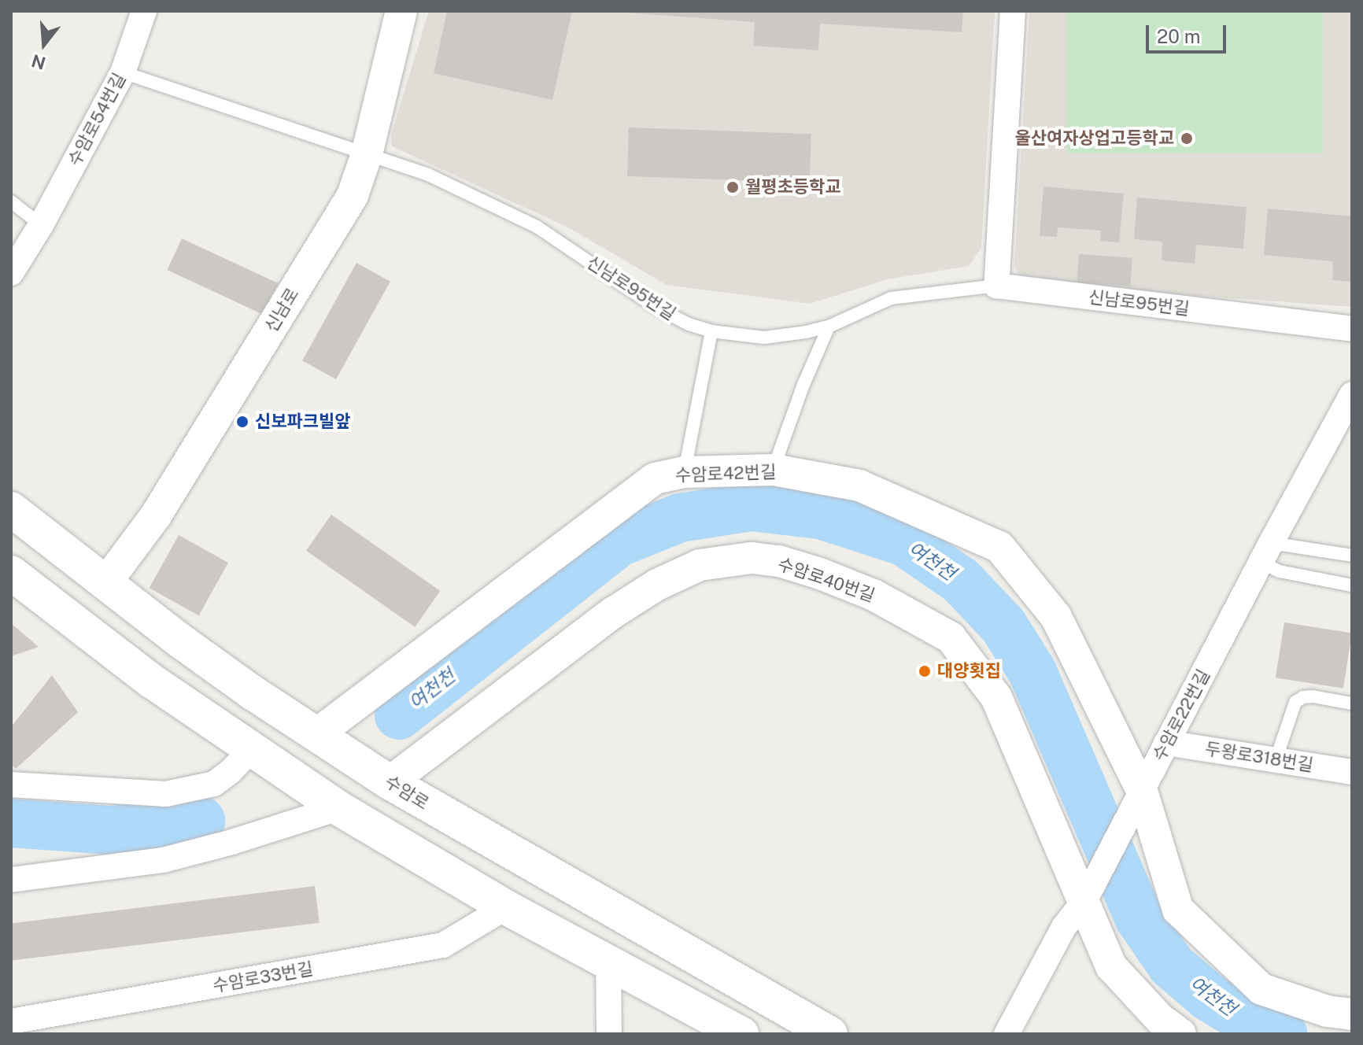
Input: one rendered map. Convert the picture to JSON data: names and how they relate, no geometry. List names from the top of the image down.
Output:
{
  "streets": {
    "main road": ["수암로"],
    "street": [
      "수암로54번길",
      "신남로95번길",
      "신남로",
      "수암로42번길",
      "수암로40번길",
      "수암로22번길",
      "두왕로318번길",
      "수암로33번길"
    ]
  },
  "crossings": [
    ["수암로54번길", "신남로95번길"],
    ["신남로95번길", "신남로"],
    ["신남로", "수암로"],
    ["수암로42번길", "수암로22번길"],
    ["수암로42번길", "수암로"],
    ["수암로40번길", "수암로22번길"],
    ["수암로40번길", "수암로"],
    ["수암로22번길", "두왕로318번길"]
  ],
  "water": ["여천천"],
  "places": [
    "울산여자상업고등학교",
    "월평초등학교",
    "신보파크빌앞",
    "대양횟집"
  ],
  "scale_bar": "20 m",
  "north": "bottom"
}
